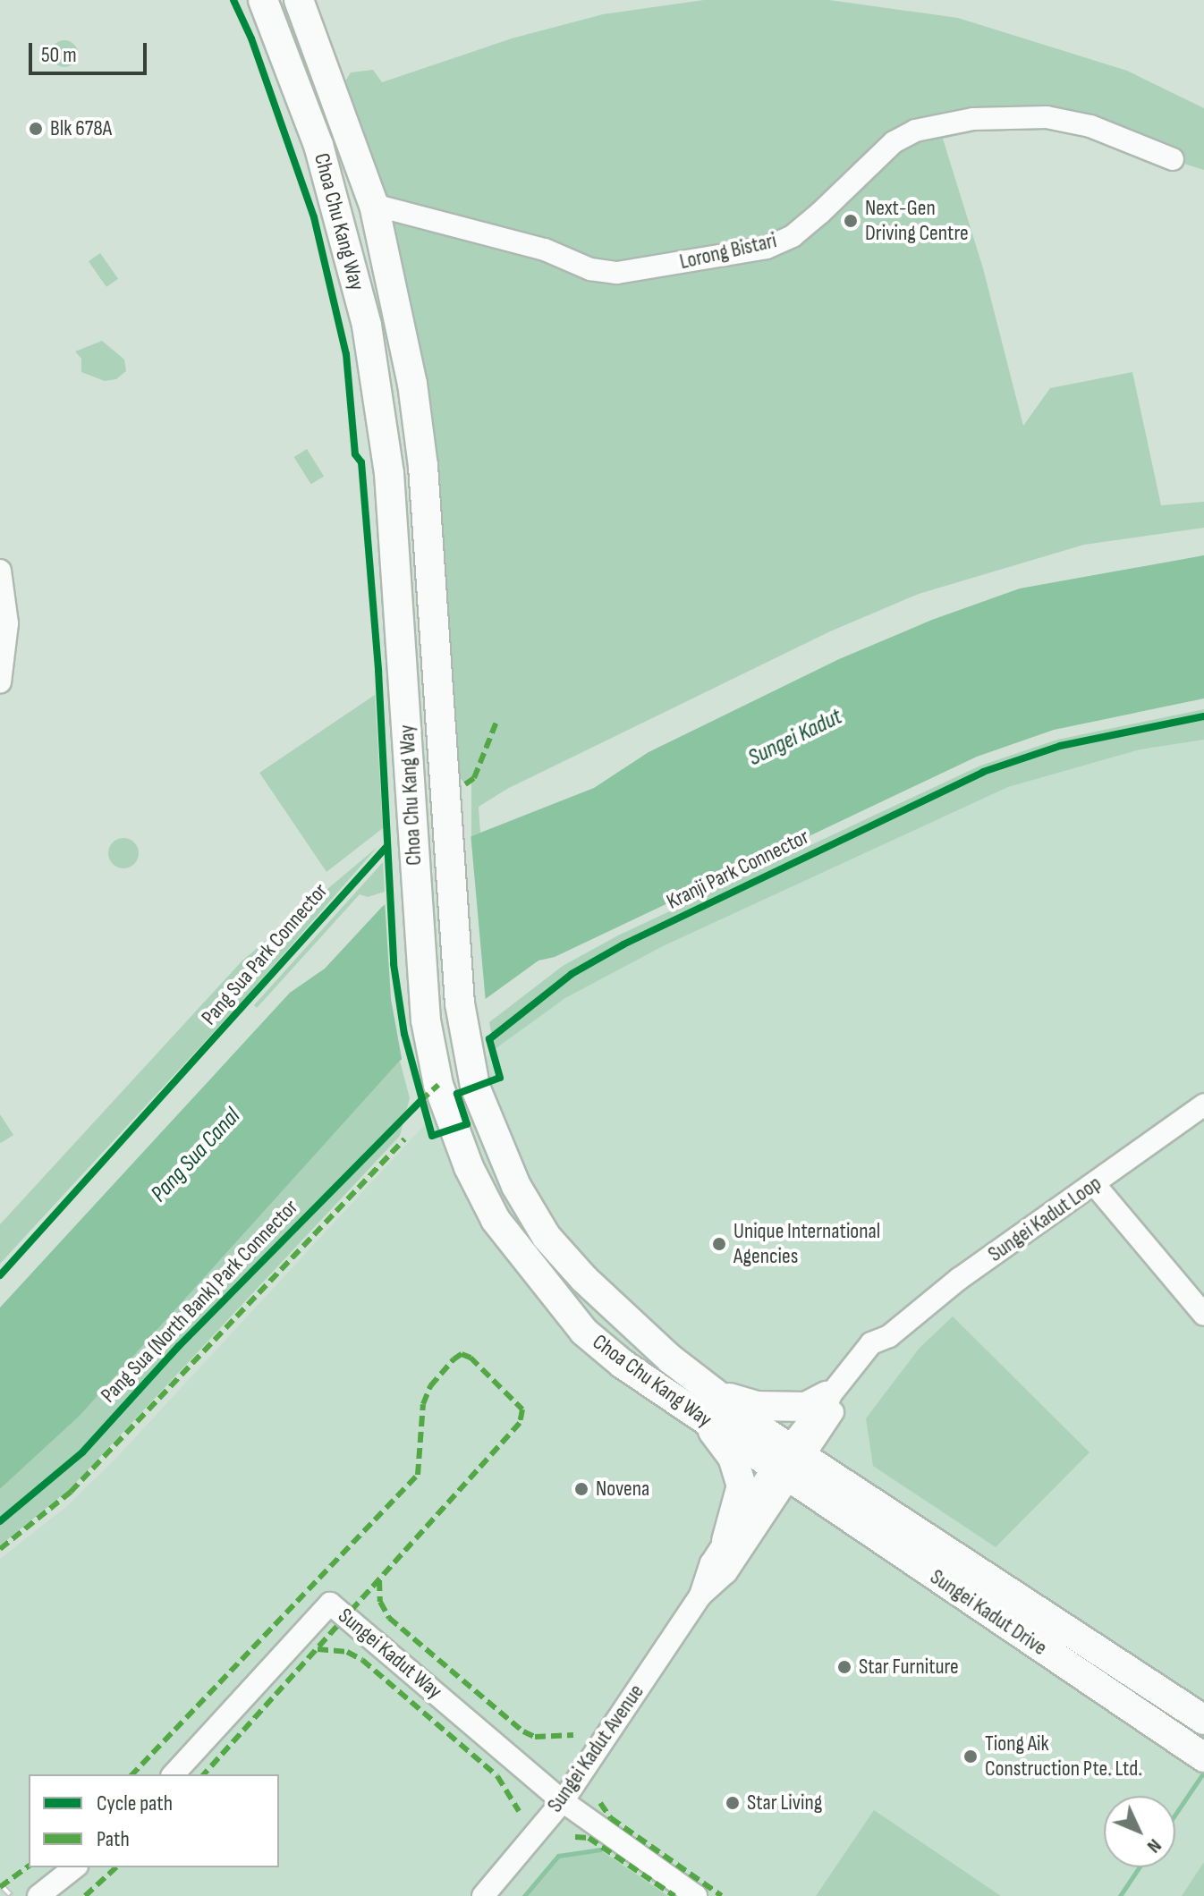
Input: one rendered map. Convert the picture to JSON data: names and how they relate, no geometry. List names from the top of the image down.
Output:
{
  "streets": {
    "main road": ["Choa Chu Kang Way", "Sungei Kadut Drive"],
    "street": [
      "Lorong Bistari",
      "Sungei Kadut Loop",
      "Sungei Kadut Way",
      "Sungei Kadut Avenue"
    ],
    "cycle path": ["Kranji Park Connector", "Pang Sua Park Connector", "Pang Sua (North Bank) Park Connector"]
  },
  "crossings": [
    ["Choa Chu Kang Way", "Lorong Bistari"],
    ["Choa Chu Kang Way", "Sungei Kadut Loop"],
    ["Choa Chu Kang Way", "Sungei Kadut Drive"],
    ["Choa Chu Kang Way", "Sungei Kadut Avenue"],
    ["Sungei Kadut Loop", "Sungei Kadut Drive"],
    ["Sungei Kadut Loop", "Sungei Kadut Avenue"],
    ["Sungei Kadut Drive", "Sungei Kadut Avenue"],
    ["Sungei Kadut Way", "Sungei Kadut Avenue"]
  ],
  "water": ["Sungei Kadut", "Pang Sua Canal"],
  "places": [
    "Blk 678A",
    "Next-Gen Driving Centre",
    "Unique International Agencies",
    "Novena",
    "Star Furniture",
    "Tiong Aik Construction Pte. Ltd.",
    "Star Living"
  ],
  "legend": ["Cycle path", "Path"],
  "scale_bar": "50 m",
  "north": "bottom right"
}
